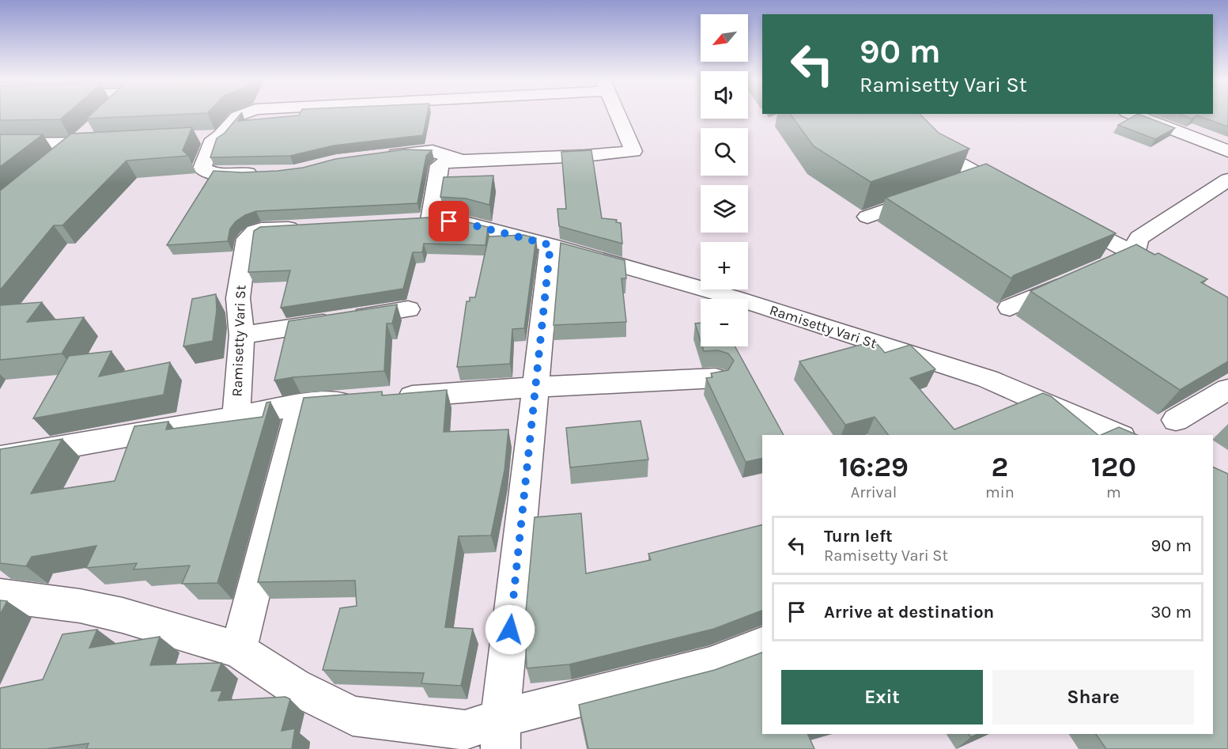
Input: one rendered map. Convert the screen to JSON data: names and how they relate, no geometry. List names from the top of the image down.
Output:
{
  "streets": {
    "street": ["Ramisetty Vari St"]
  },
  "north": "bottom left",
  "page": {
    "map_buttons": ["+", "−"],
    "turn": ["90 m", "Ramisetty Vari St"],
    "eta": [
      "16:29",
      "Arrival",
      "2",
      "min",
      "120",
      "m"
    ],
    "list": [
      {
        "name": "Turn left",
        "note": "Ramisetty Vari St",
        "value": "90 m"
      },
      {
        "name": "Arrive at destination",
        "value": "30 m"
      }
    ],
    "buttons": ["Exit", "Share"]
  }
}
